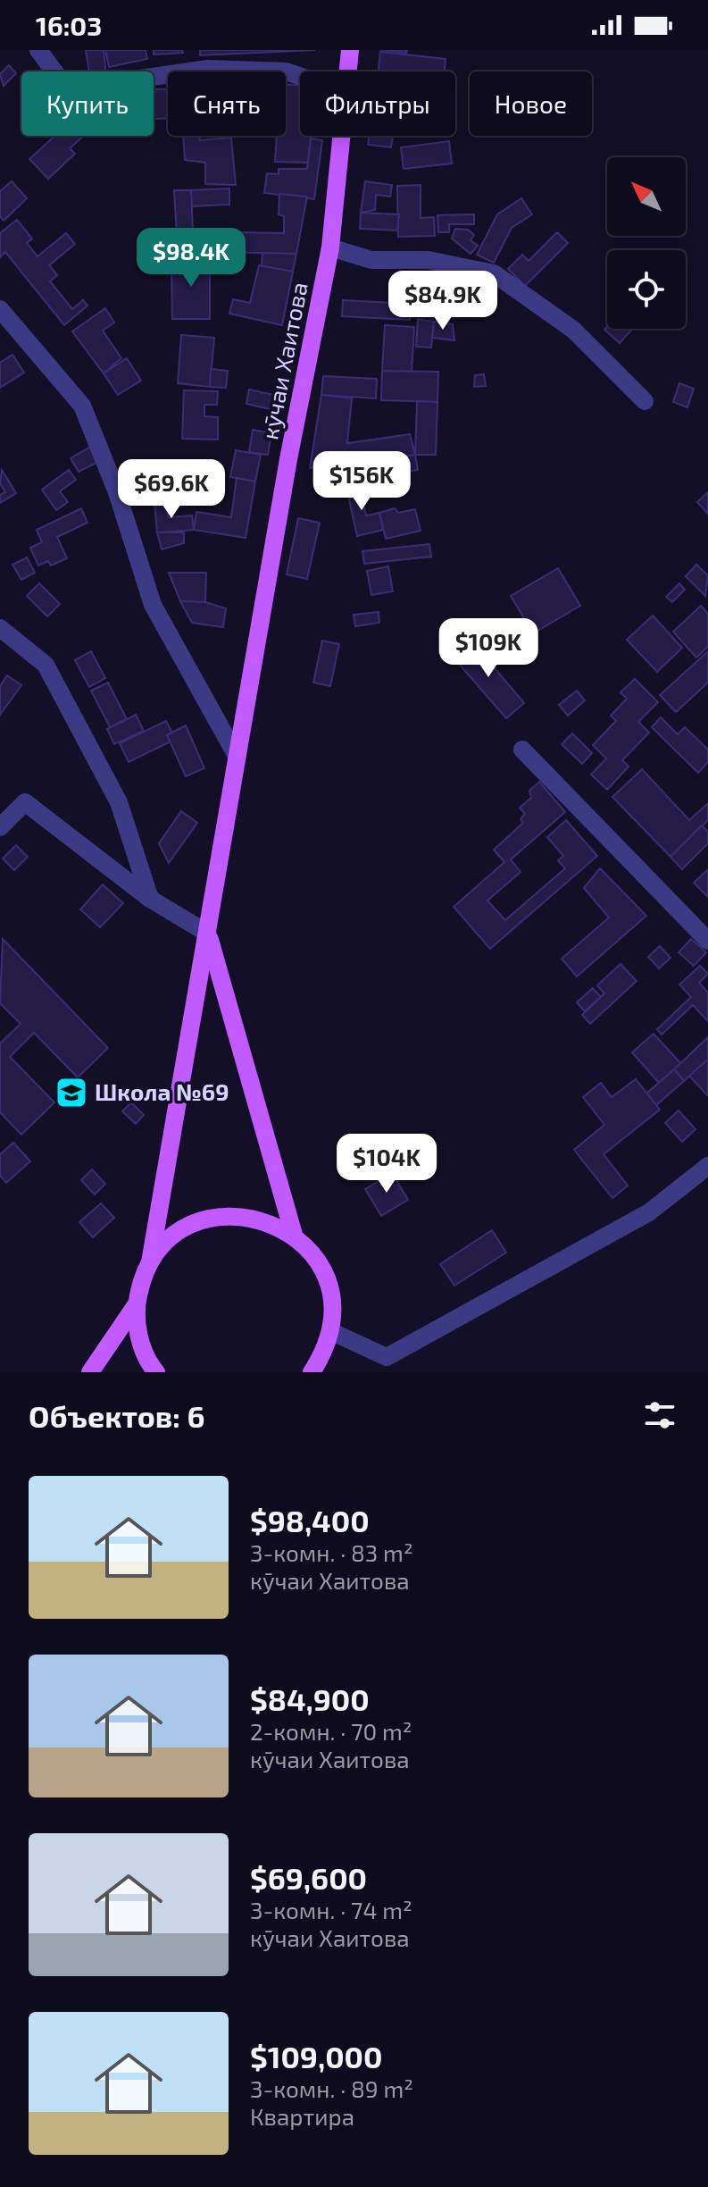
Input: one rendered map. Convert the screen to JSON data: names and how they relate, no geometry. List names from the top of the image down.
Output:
{
  "streets": {
    "main road": ["кӯчаи Хаитова"]
  },
  "places": {
    "school or university": ["Школа №69"]
  },
  "north": "top left",
  "page": {
    "status": "16:03",
    "chip": [
      "Купить",
      "Снять",
      "Фильтры",
      "Новое"
    ],
    "price": [
      "$98.4K",
      "$84.9K",
      "$156K",
      "$69.6K",
      "$109K",
      "$104K"
    ],
    "heading": "Объектов: 6",
    "list": [
      {
        "name": "$98,400",
        "note": "3-комн. · 83 m² · кӯчаи Хаитова"
      },
      {
        "name": "$84,900",
        "note": "2-комн. · 70 m² · кӯчаи Хаитова"
      },
      {
        "name": "$69,600",
        "note": "3-комн. · 74 m² · кӯчаи Хаитова"
      },
      {
        "name": "$109,000",
        "note": "3-комн. · 89 m² · Квартира"
      }
    ]
  }
}
